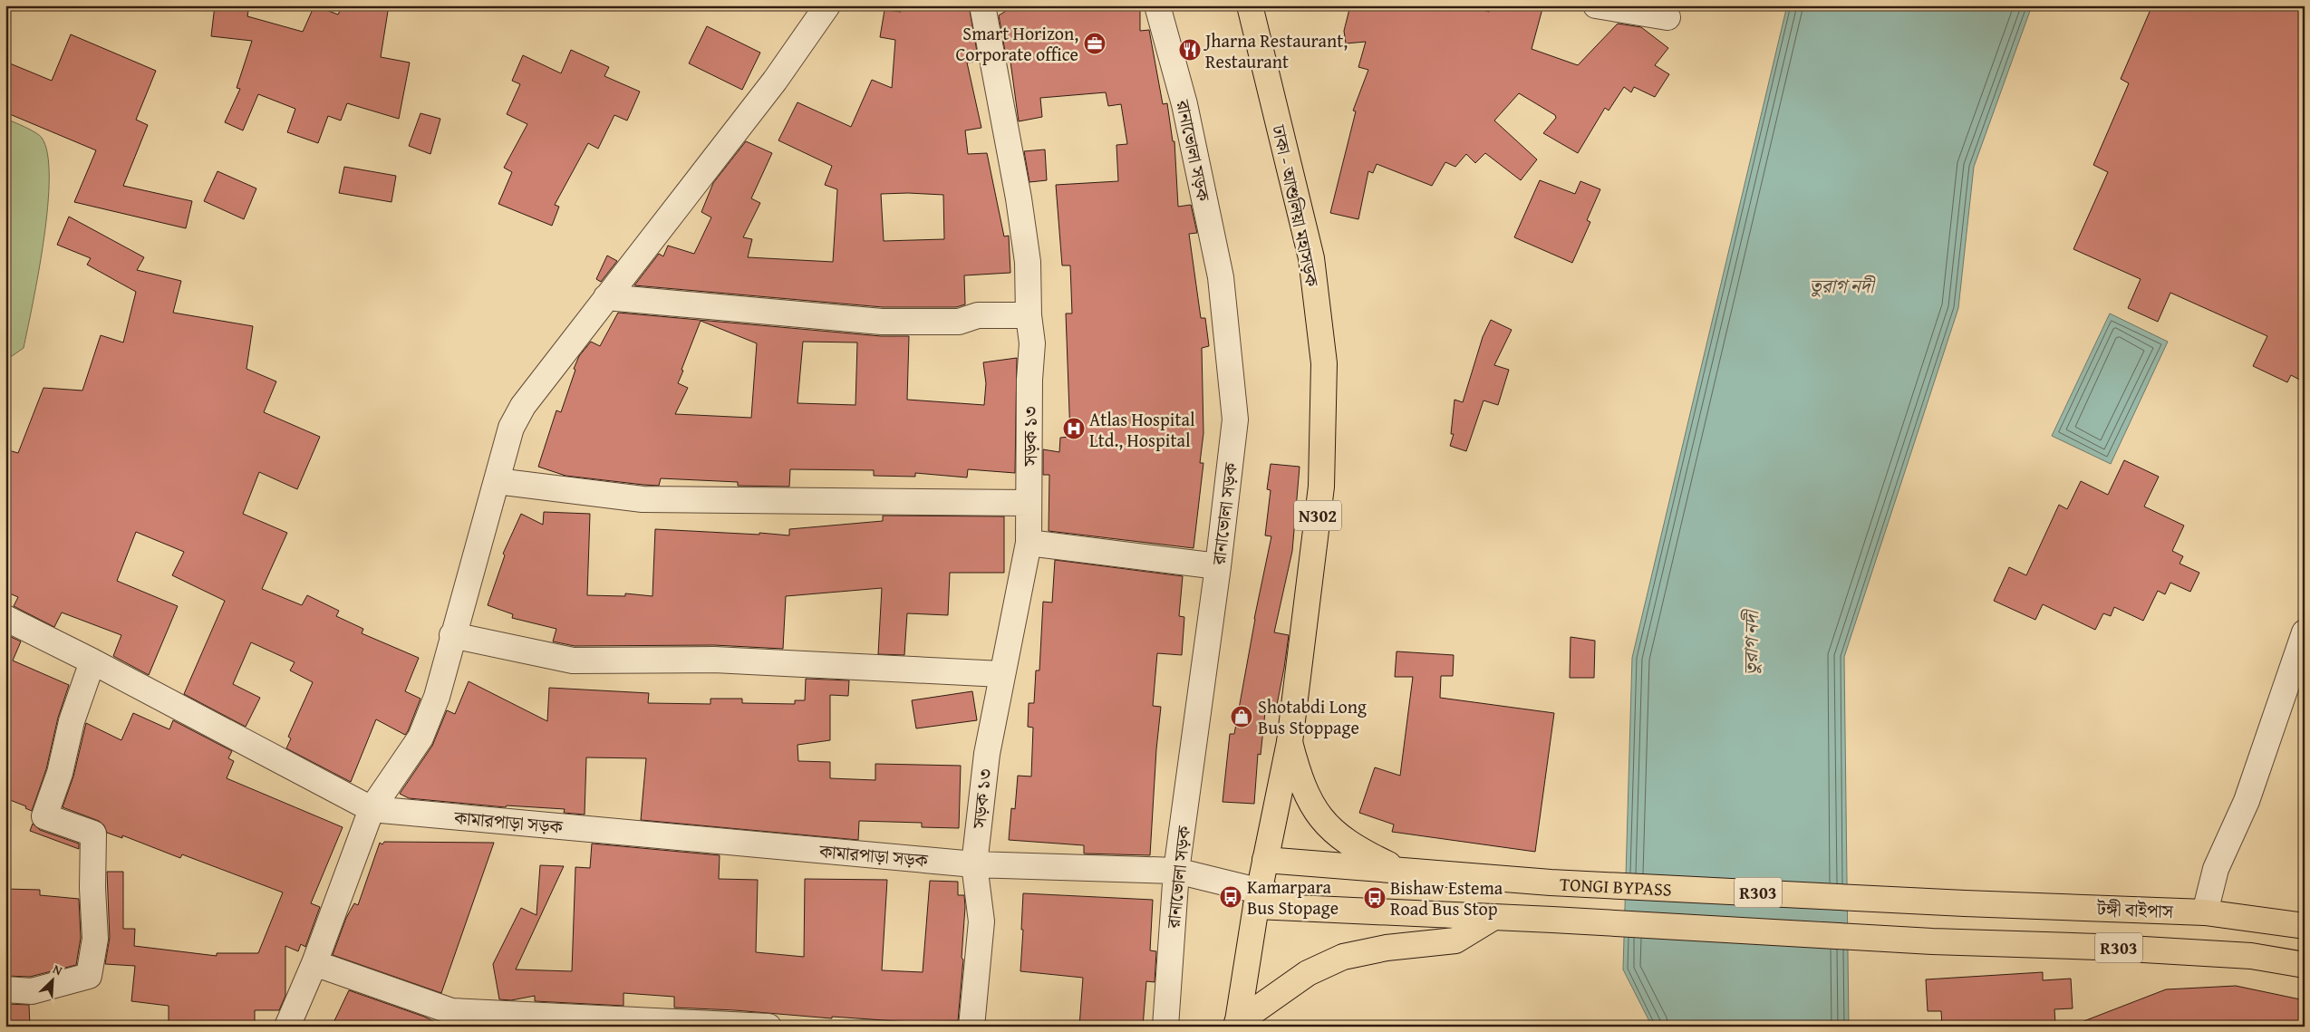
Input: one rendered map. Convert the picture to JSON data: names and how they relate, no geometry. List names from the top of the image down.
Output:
{
  "streets": {
    "main road": [
      "ঢাকা - আশুলিয়া মহাসড়ক",
      "N302",
      "TONGI BYPASS",
      "R303",
      "টঙ্গী বাইপাস"
    ],
    "street": ["রানাভোলা সড়ক", "সড়ক ১৩", "কামারপাড়া সড়ক"]
  },
  "crossings": [
    ["রানাভোলা সড়ক", "কামারপাড়া সড়ক"],
    ["ঢাকা - আশুলিয়া মহাসড়ক", "কামারপাড়া সড়ক"],
    ["ঢাকা - আশুলিয়া মহাসড়ক", "TONGI BYPASS"],
    ["ঢাকা - আশুলিয়া মহাসড়ক", "R303"],
    ["সড়ক ১৩", "কামারপাড়া সড়ক"],
    ["কামারপাড়া সড়ক", "R303"],
    ["TONGI BYPASS", "টঙ্গী বাইপাস"]
  ],
  "water": ["তুরাগ নদী"],
  "places": {
    "office": ["Smart Horizon, Corporate office"],
    "restaurant": ["Jharna Restaurant, Restaurant"],
    "hospital": ["Atlas Hospital Ltd., Hospital"],
    "shop": ["Shotabdi Long Bus Stoppage"],
    "bus stop": ["Kamarpara Bus Stopage", "Bishaw Estema Road Bus Stop"]
  },
  "north": "top right"
}
